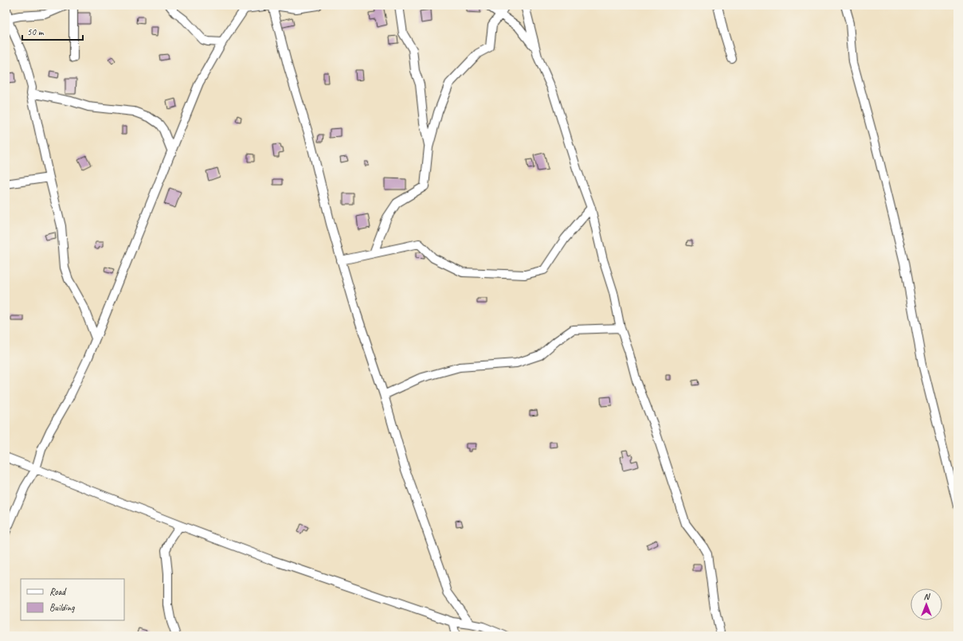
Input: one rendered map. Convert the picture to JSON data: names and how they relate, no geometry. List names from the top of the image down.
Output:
{
  "legend": ["Road", "Building"],
  "scale_bar": "50 m",
  "north": "top"
}
